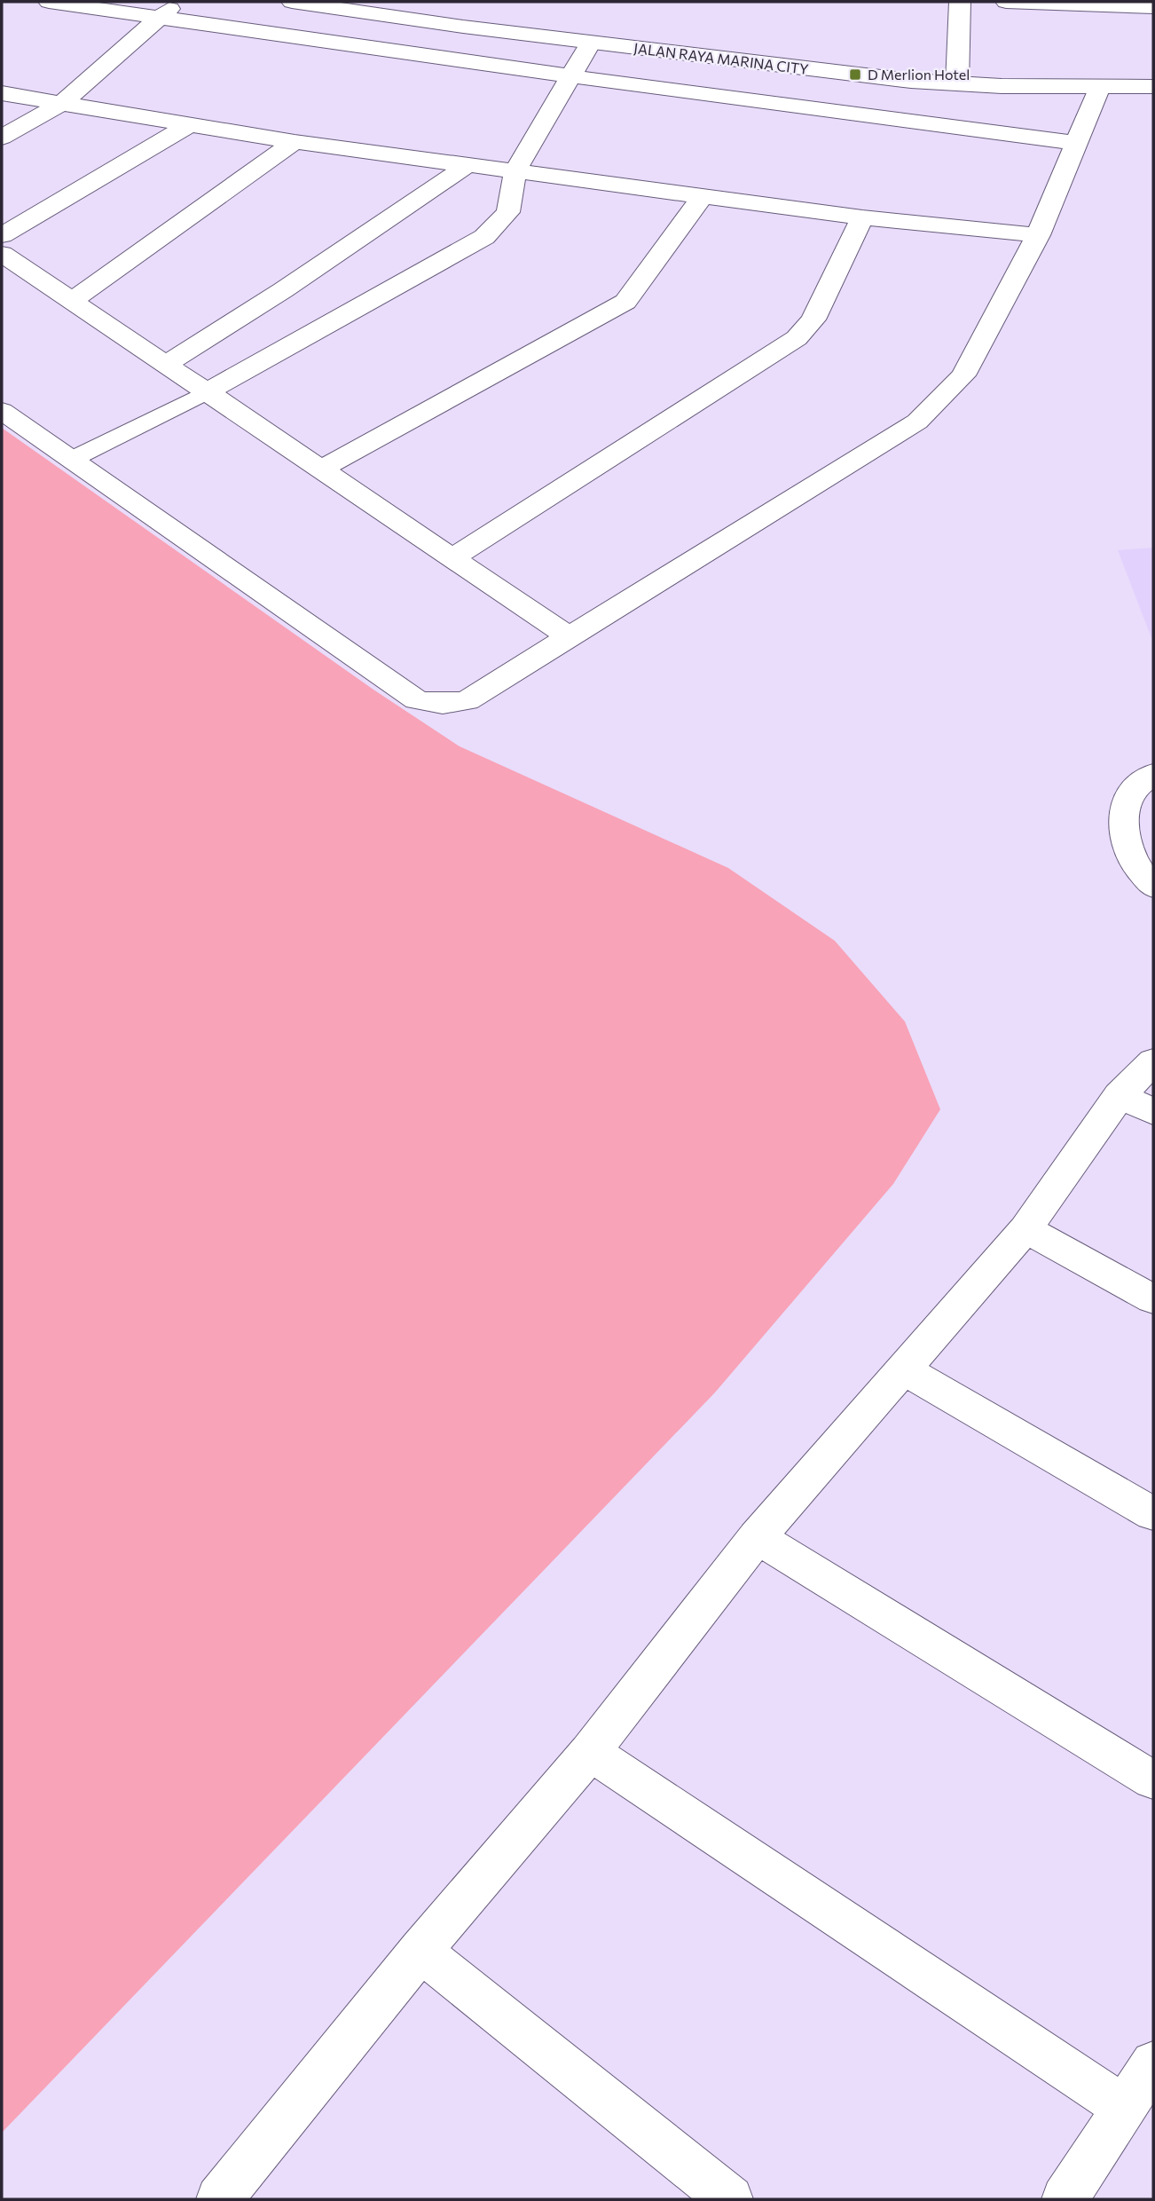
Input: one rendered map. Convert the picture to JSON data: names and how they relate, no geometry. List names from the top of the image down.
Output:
{
  "streets": {
    "street": ["JALAN RAYA MARINA CITY"]
  },
  "places": {
    "transit": ["D Merlion Hotel"]
  }
}
